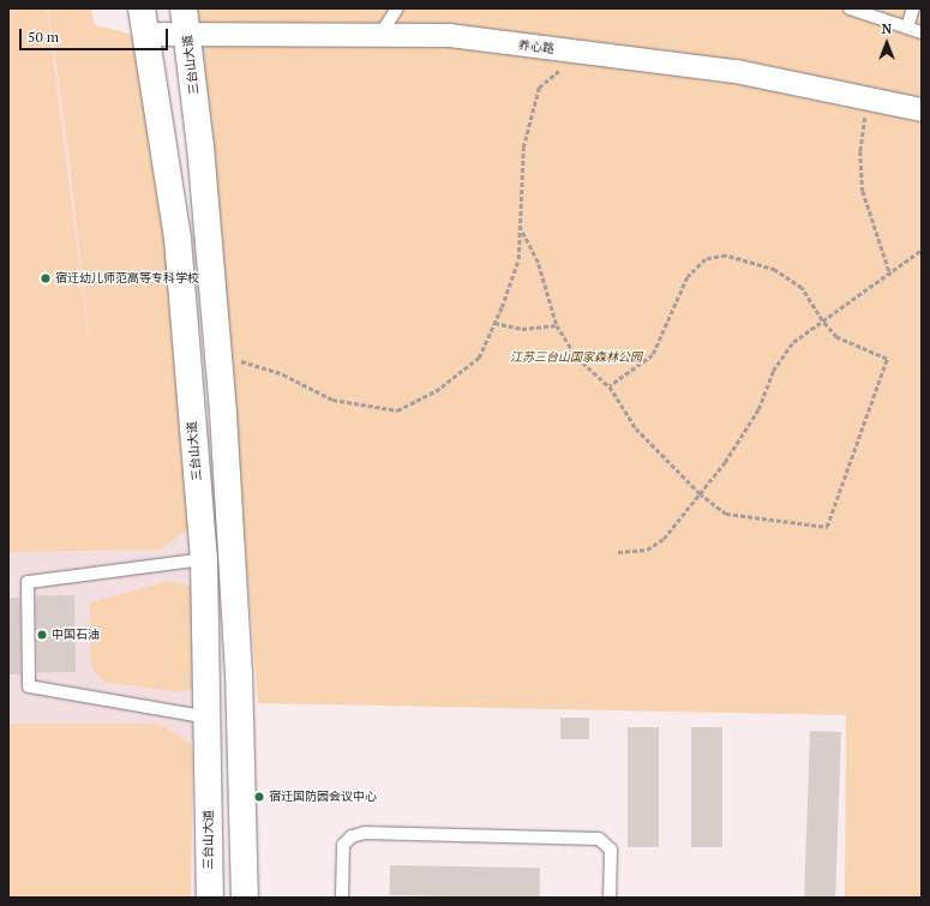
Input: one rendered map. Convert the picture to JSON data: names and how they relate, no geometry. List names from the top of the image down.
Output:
{
  "streets": {
    "main road": ["三台山大道"],
    "street": ["养心路"]
  },
  "crossings": [
    ["养心路", "三台山大道"]
  ],
  "parks": ["江苏三台山国家森林公园"],
  "places": ["宿迁幼儿师范高等专科学校", "中国石油", "宿迁国防园会议中心"],
  "scale_bar": "50 m",
  "north": "top"
}
